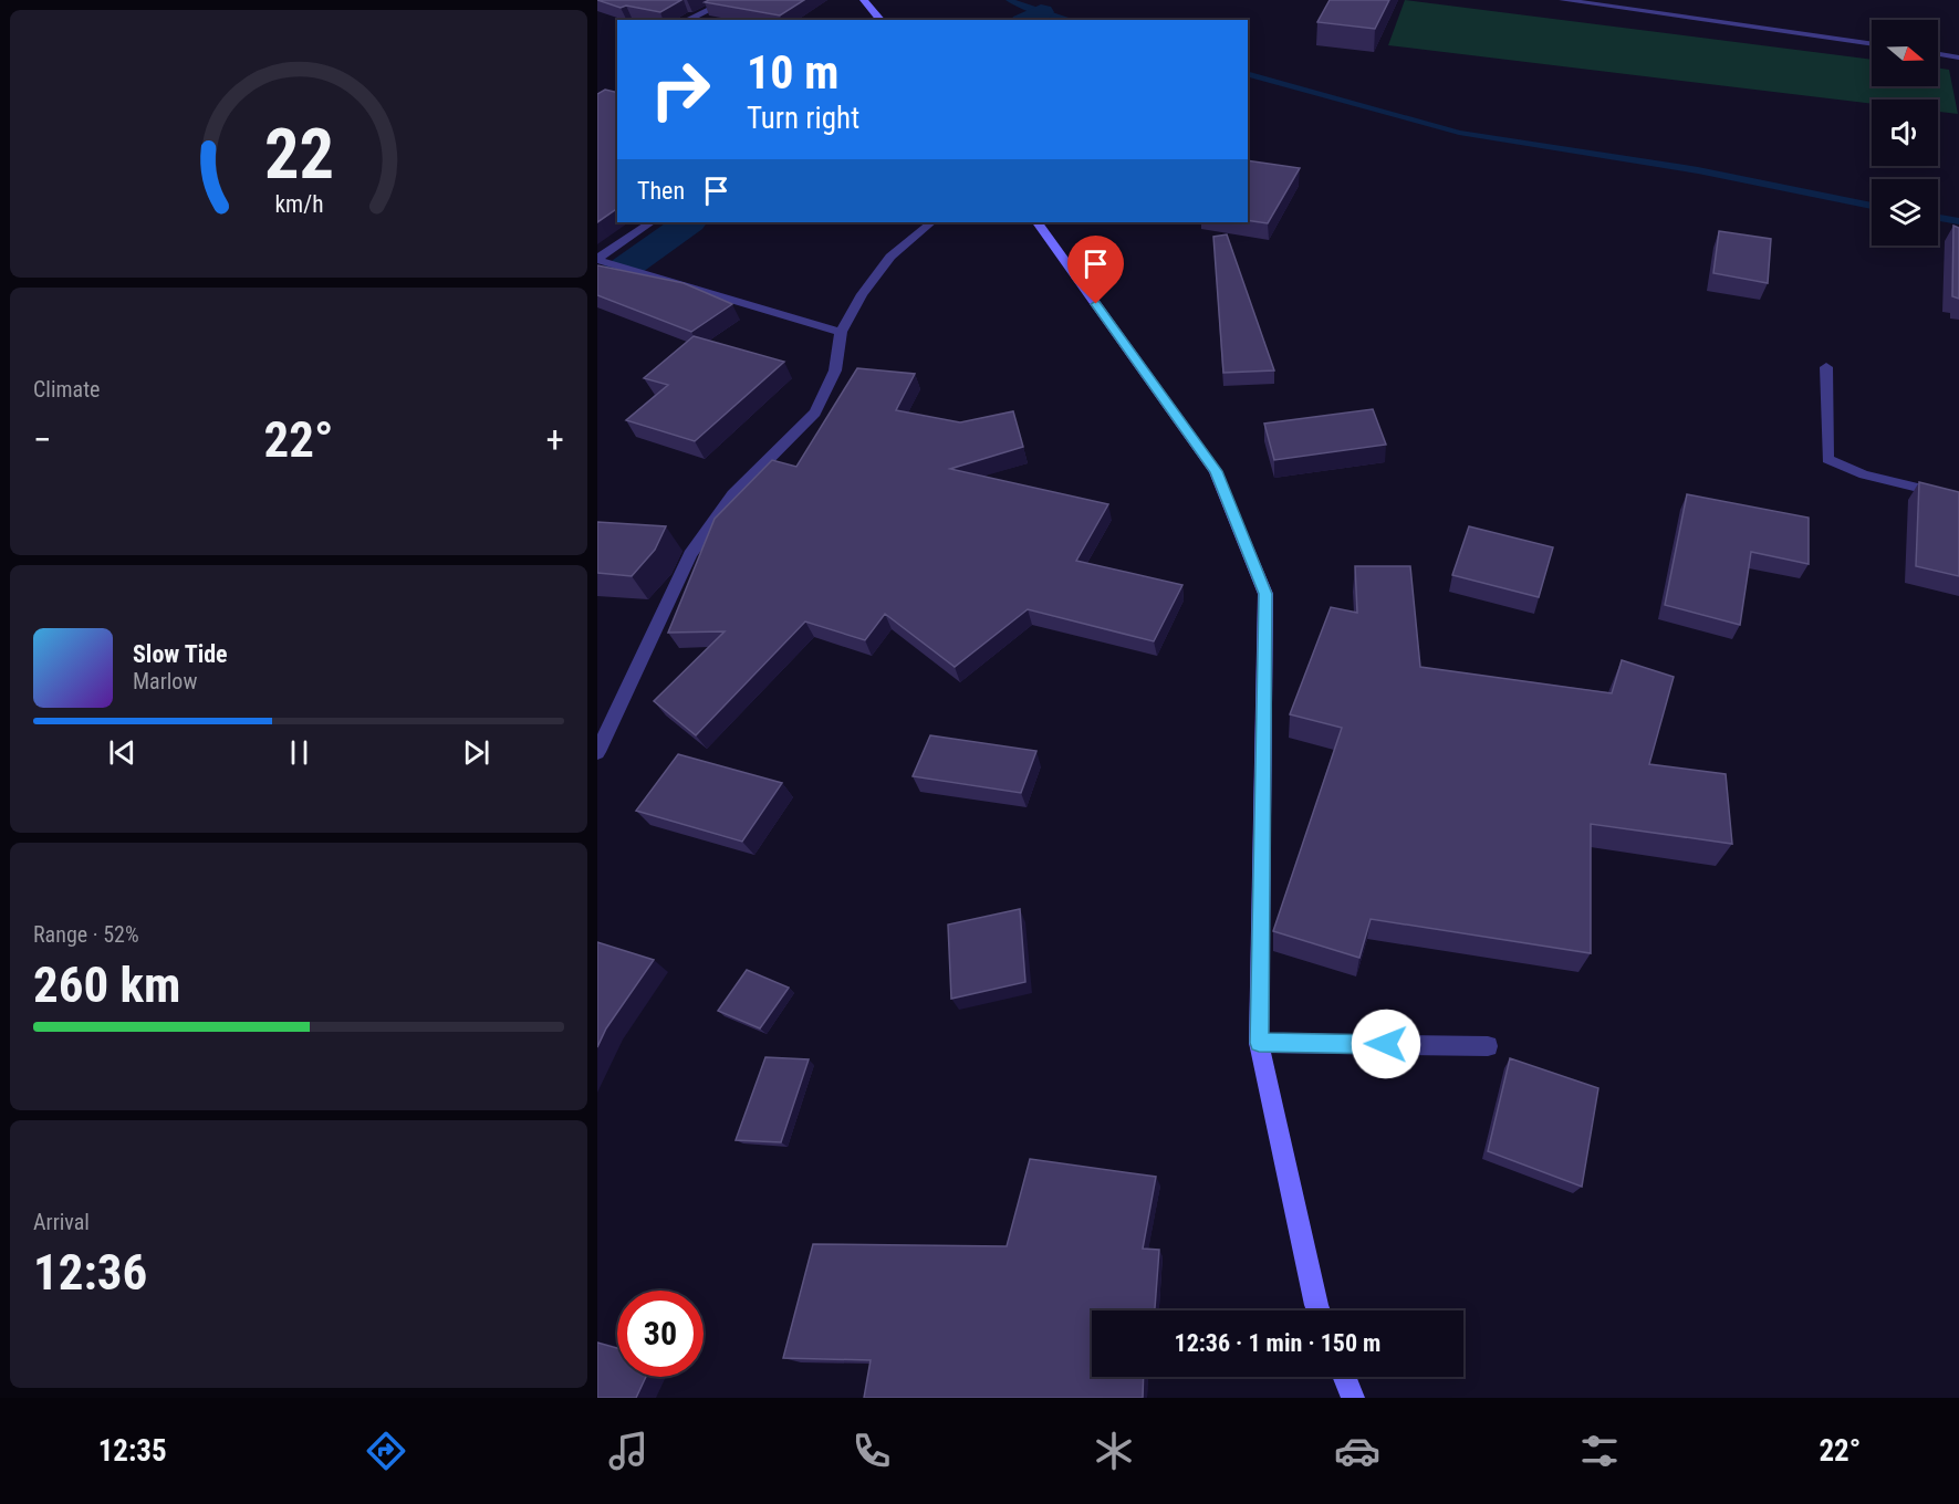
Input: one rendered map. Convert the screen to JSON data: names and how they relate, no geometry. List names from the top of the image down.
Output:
{
  "north": "right",
  "page": {
    "turn": ["10 m", "Turn right"],
    "then": "Then",
    "tile": [
      "Climate",
      ["Range · 52%", "260 km"],
      ["Arrival", "12:36"]
    ],
    "heat": ["−", "22°", "+"],
    "song": ["Slow Tide", "Marlow"],
    "limit": "30",
    "trip": "12:36 · 1 min · 150 m",
    "tabs": ["12:35", "22°"],
    "gauge": ["22", "km/h"]
  }
}
